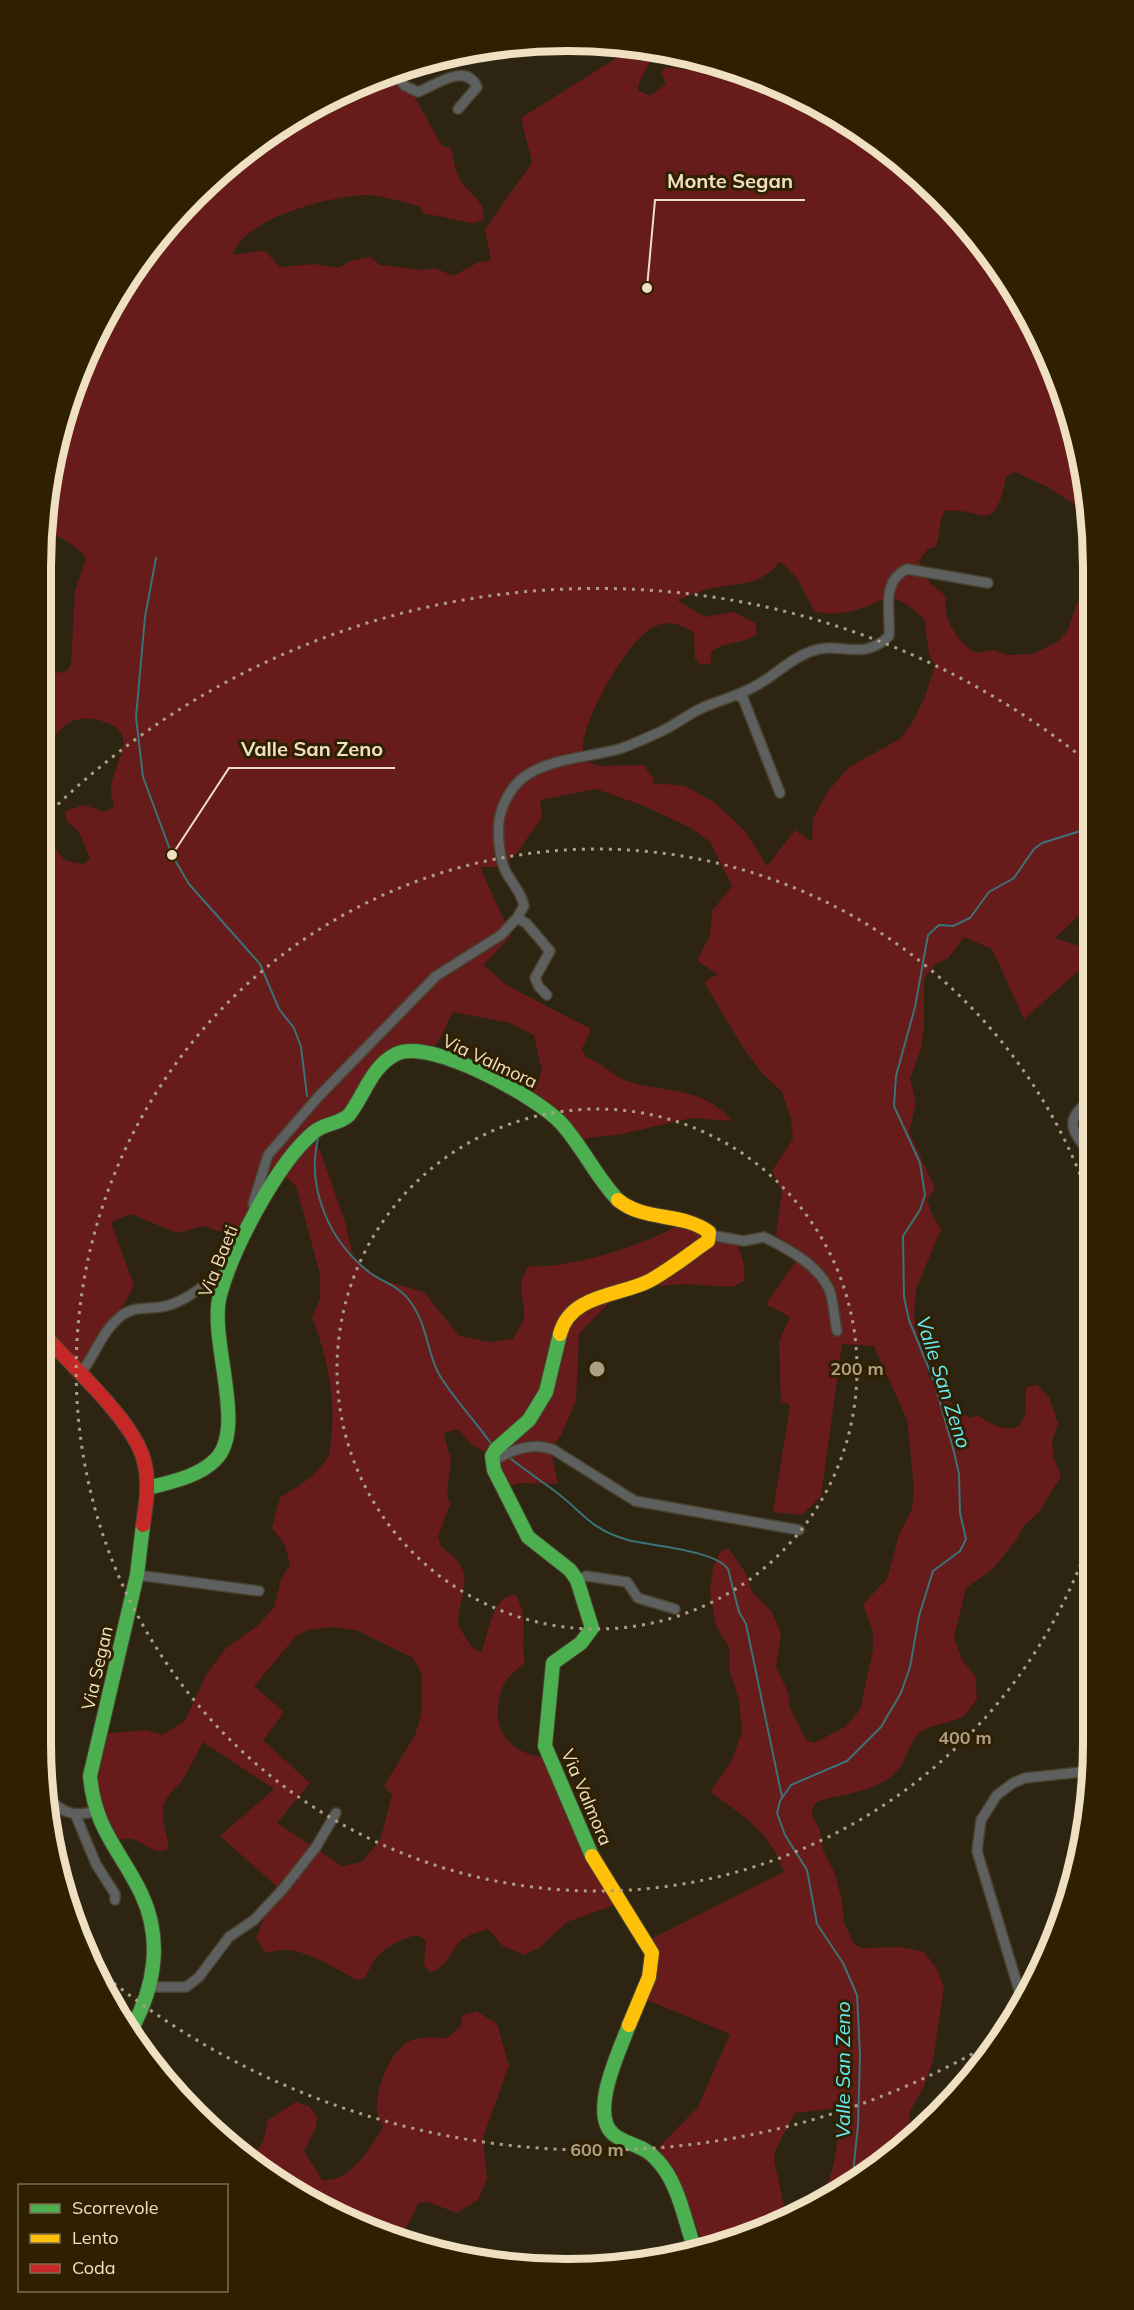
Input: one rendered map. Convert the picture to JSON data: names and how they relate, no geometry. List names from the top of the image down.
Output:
{
  "streets": {
    "street": ["Via Valmora", "Via Baeti", "Via Segan"]
  },
  "crossings": [
    ["Via Valmora", "Via Baeti"],
    ["Via Baeti", "Via Segan"]
  ],
  "water": ["Valle San Zeno"],
  "places": ["Monte Segan", "Valle San Zeno"],
  "legend": ["Scorrevole", "Lento", "Coda"],
  "rings": ["200 m", "400 m", "600 m"]
}
